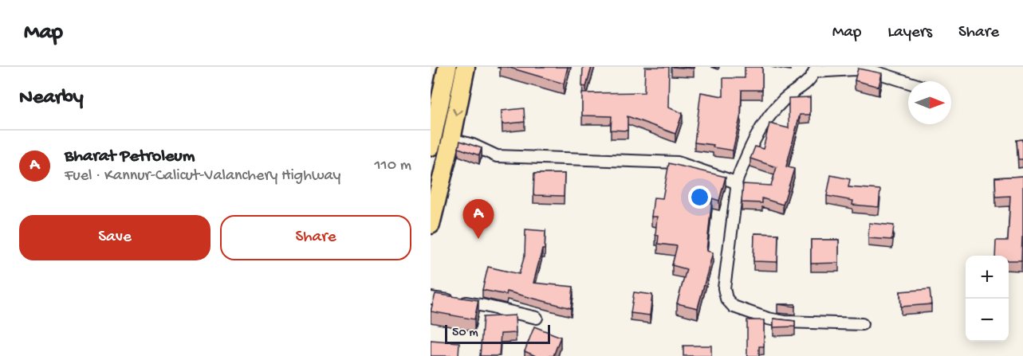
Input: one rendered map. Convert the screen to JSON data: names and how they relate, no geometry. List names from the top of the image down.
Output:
{
  "scale_bar": "50 m",
  "north": "right",
  "page": {
    "header": "Map",
    "nav": ["Map", "Layers", "Share"],
    "heading": "Nearby",
    "list": [
      {
        "mark": "A",
        "name": "Bharat Petroleum",
        "note": "Fuel · Kannur-Calicut-Valanchery Highway",
        "value": "110 m"
      }
    ],
    "pins": "A",
    "buttons": ["Save", "Share"],
    "map_buttons": ["+", "−"],
    "scale": "50 m"
  }
}
